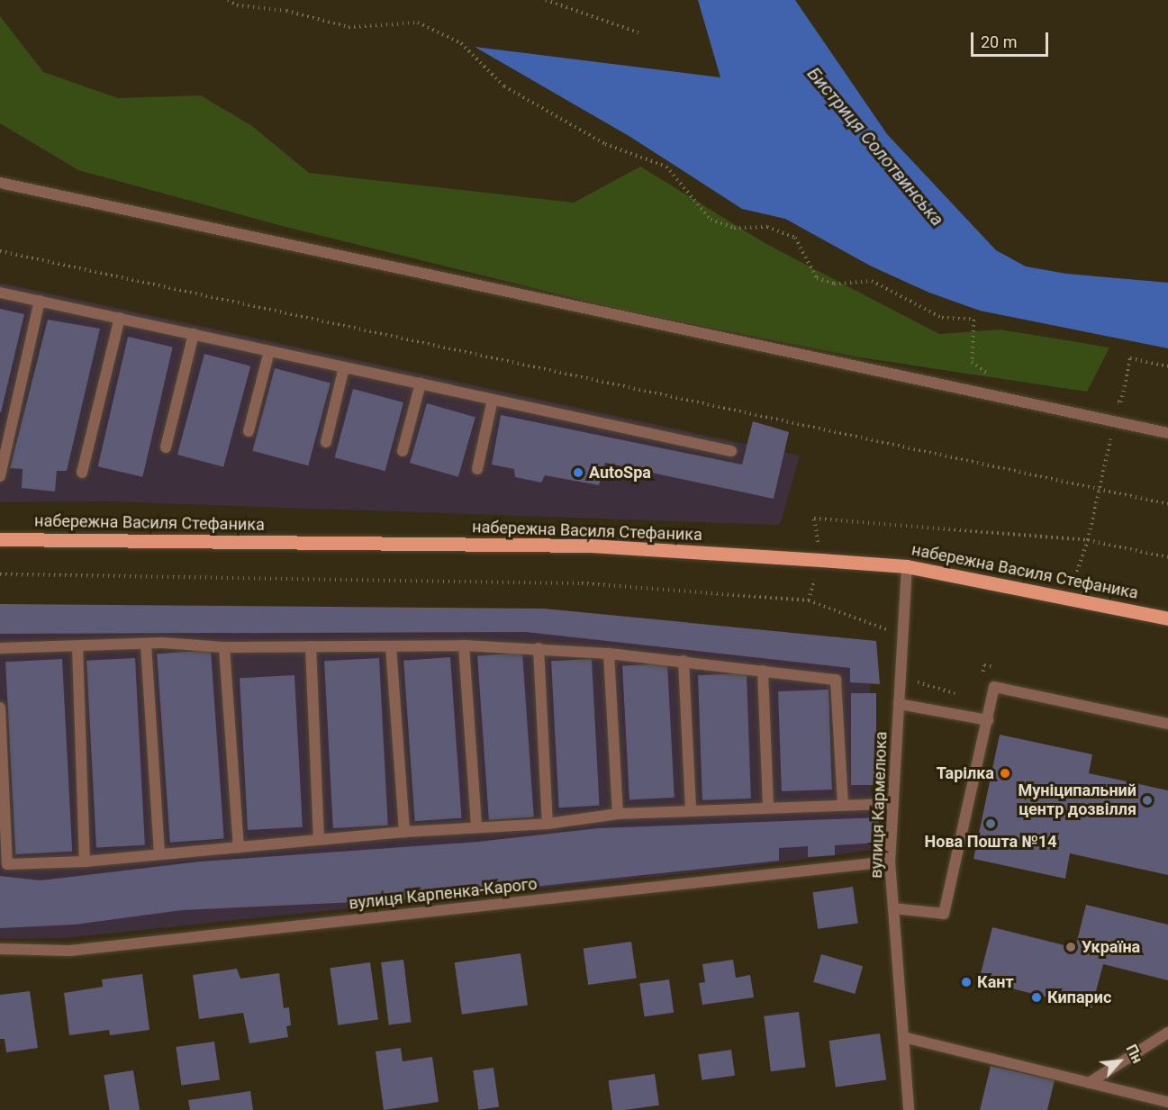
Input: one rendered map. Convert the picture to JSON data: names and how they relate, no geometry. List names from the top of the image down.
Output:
{
  "streets": {
    "main road": ["набережна Василя Стефаника"],
    "street": ["вулиця Кармелюка", "вулиця Карпенка-Карого"]
  },
  "crossings": [
    ["набережна Василя Стефаника", "вулиця Кармелюка"],
    ["вулиця Кармелюка", "вулиця Карпенка-Карого"]
  ],
  "water": ["Бистриця Солотвинська"],
  "places": [
    "AutoSpa",
    "Тарілка",
    "Муніципальний центр дозвілля",
    "Нова Пошта №14",
    "Україна",
    "Кант",
    "Кипарис"
  ],
  "scale_bar": "20 m",
  "north": "top right"
}
